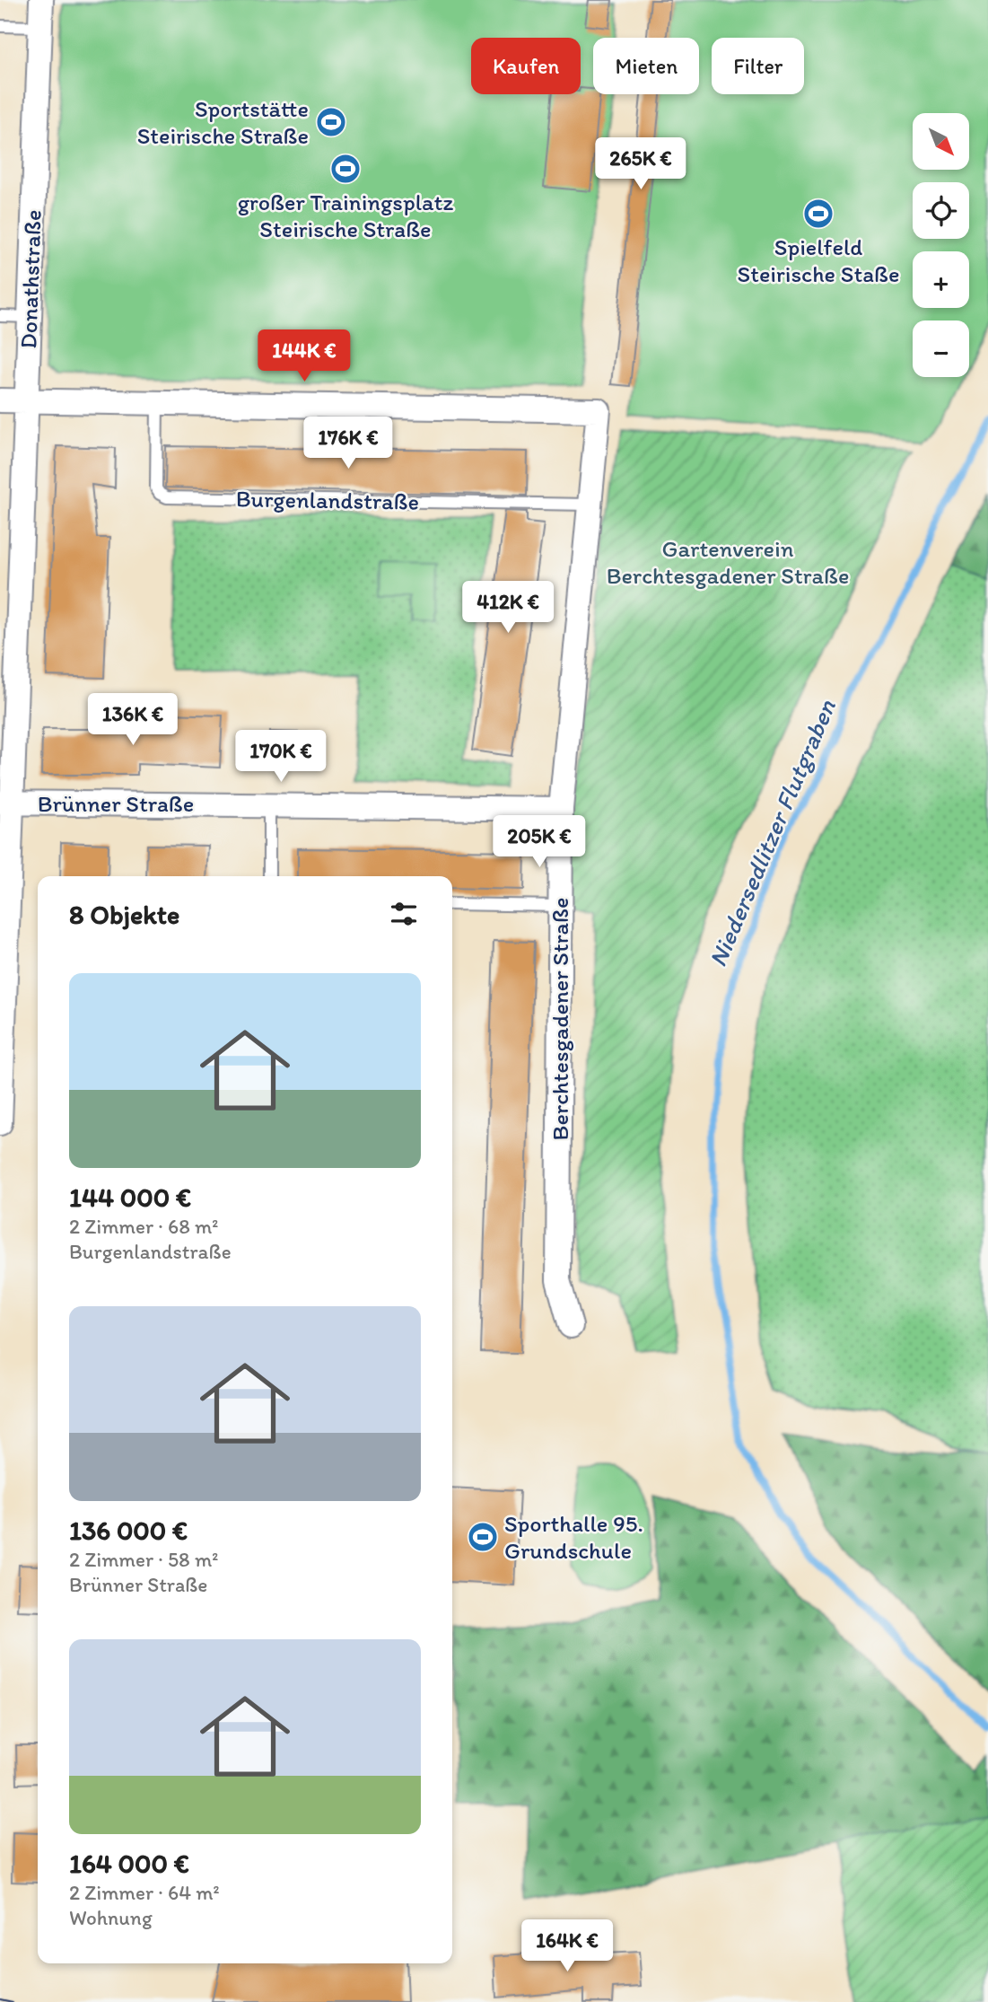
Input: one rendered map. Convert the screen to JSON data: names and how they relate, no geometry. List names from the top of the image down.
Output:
{
  "streets": {
    "street": ["Donathstraße", "Brünner Straße", "Berchtesgadener Straße"],
    "lane": ["Burgenlandstraße"]
  },
  "crossings": [
    ["Donathstraße", "Brünner Straße"],
    ["Burgenlandstraße", "Berchtesgadener Straße"],
    ["Brünner Straße", "Berchtesgadener Straße"]
  ],
  "water": ["Niedersedlitzer Flutgraben"],
  "parks": ["Gartenverein Berchtesgadener Straße"],
  "places": {
    "sports": [
      "Sportstätte Steirische Straße",
      "großer Trainingsplatz Steirische Straße",
      "Spielfeld Steirische Staße",
      "Sporthalle 95. Grundschule"
    ]
  },
  "north": "bottom right",
  "page": {
    "chip": ["Kaufen", "Mieten", "Filter"],
    "map_buttons": ["+", "−"],
    "price": [
      "265K €",
      "144K €",
      "176K €",
      "412K €",
      "136K €",
      "170K €",
      "205K €",
      "164K €"
    ],
    "heading": "8 Objekte",
    "list": [
      {
        "name": "144 000 €",
        "note": "2 Zimmer · 68 m² · Burgenlandstraße"
      },
      {
        "name": "136 000 €",
        "note": "2 Zimmer · 58 m² · Brünner Straße"
      },
      {
        "name": "164 000 €",
        "note": "2 Zimmer · 64 m² · Wohnung"
      }
    ]
  }
}
